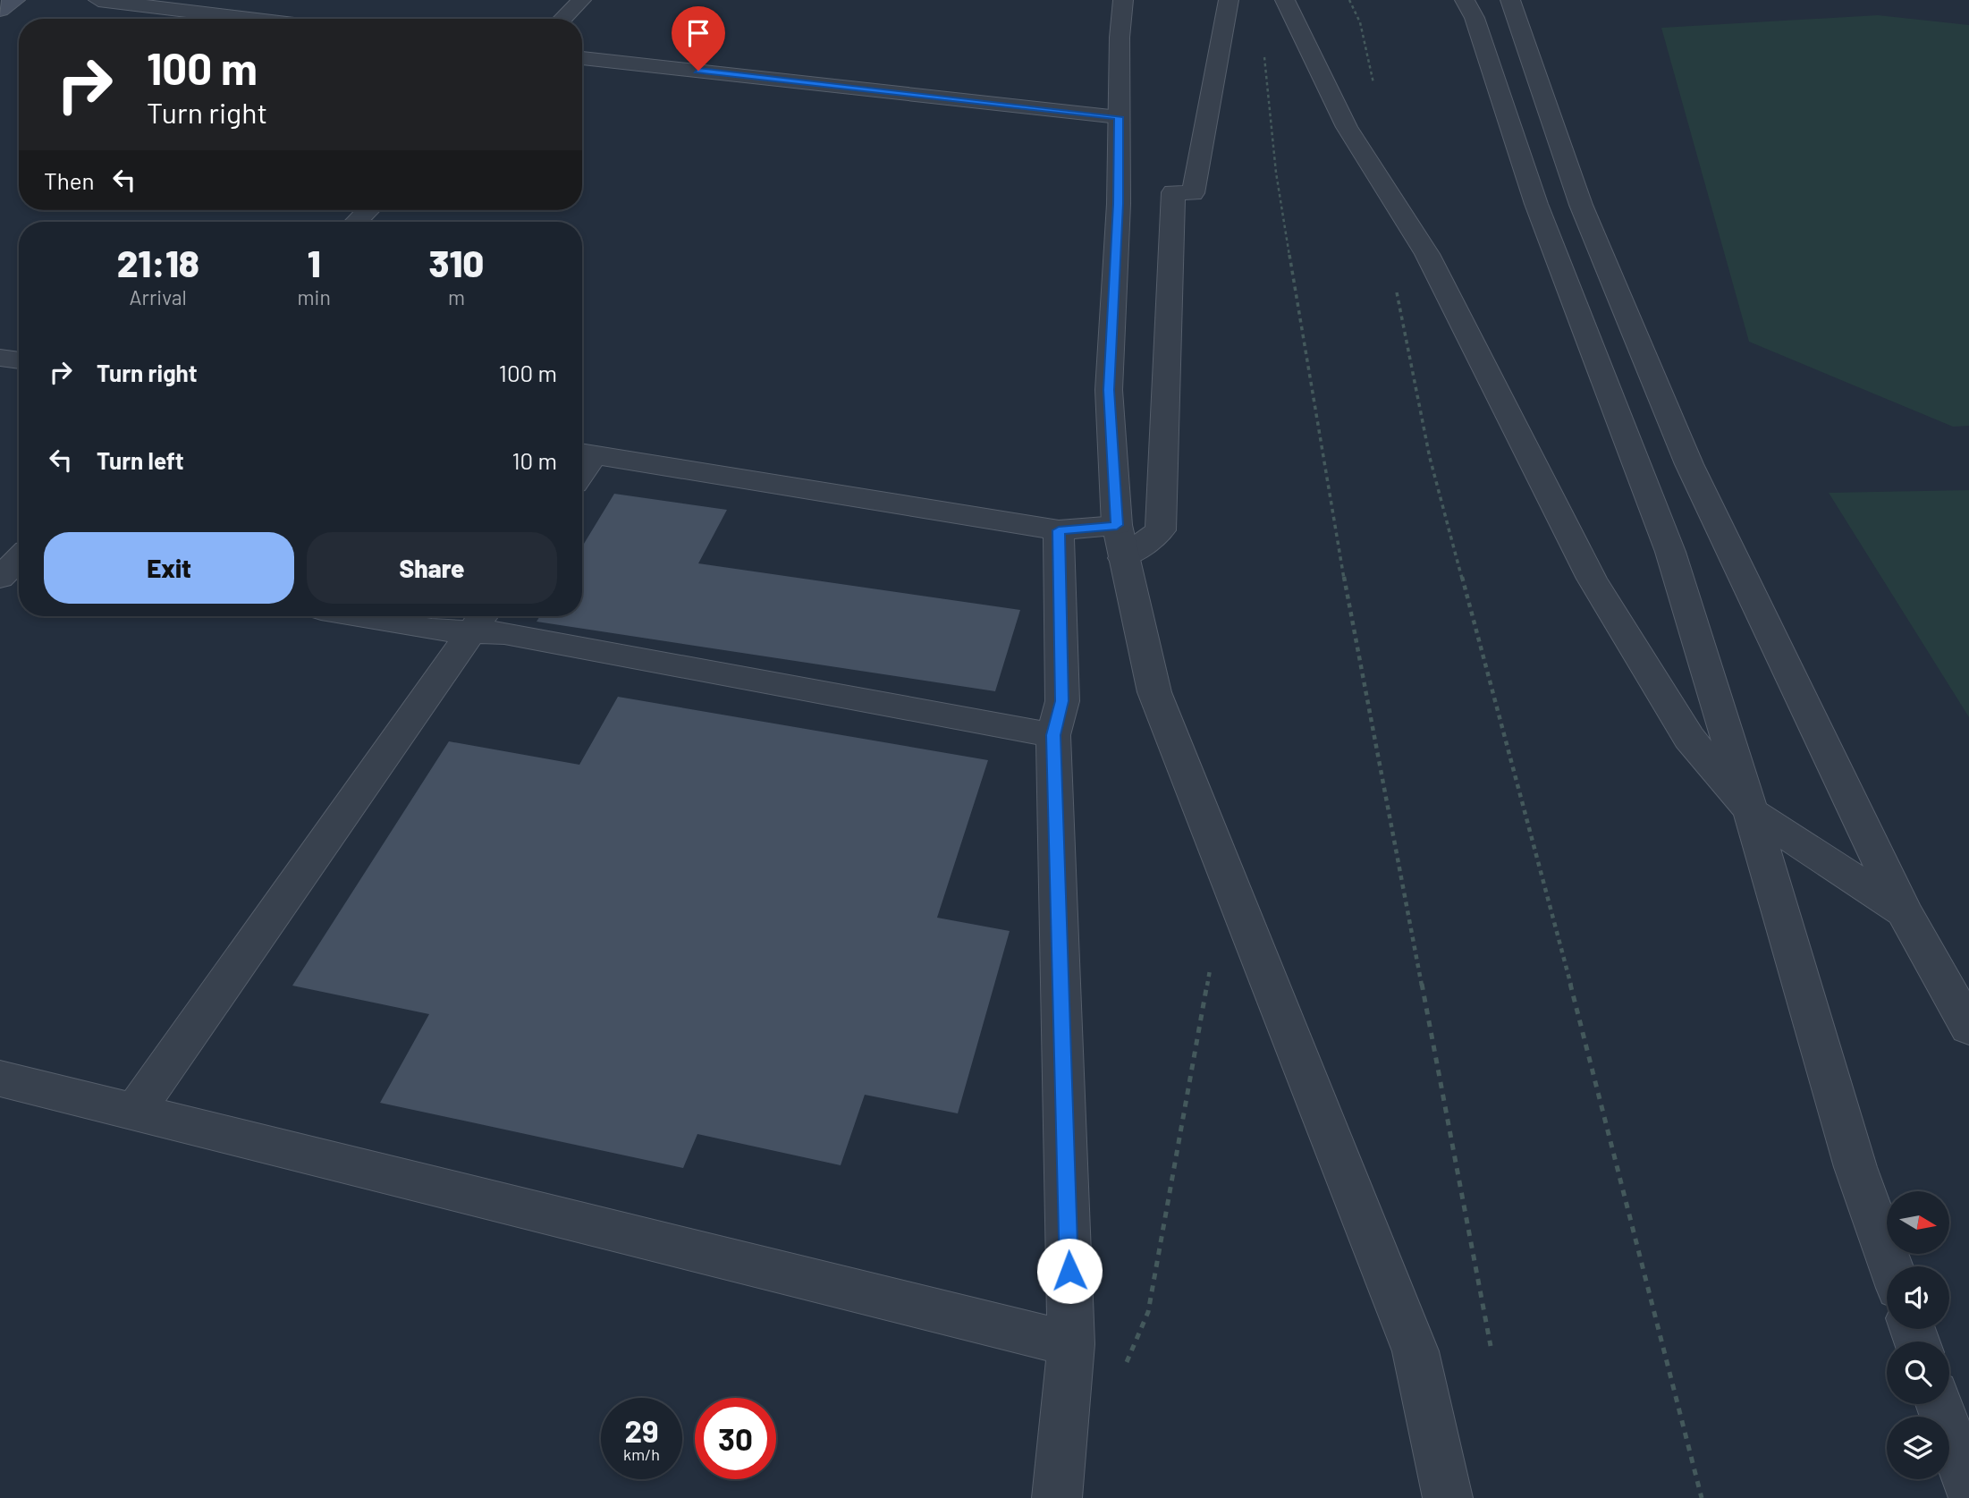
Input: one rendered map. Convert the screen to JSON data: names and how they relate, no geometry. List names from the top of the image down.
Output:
{
  "north": "right",
  "page": {
    "turn": ["100 m", "Turn right"],
    "then": "Then",
    "eta": [
      "21:18",
      "Arrival",
      "1",
      "min",
      "310",
      "m"
    ],
    "list": [
      {
        "name": "Turn right",
        "value": "100 m"
      },
      {
        "name": "Turn left",
        "value": "10 m"
      }
    ],
    "buttons": ["Exit", "Share"],
    "speed": "29 km/h",
    "limit": "30"
  }
}
